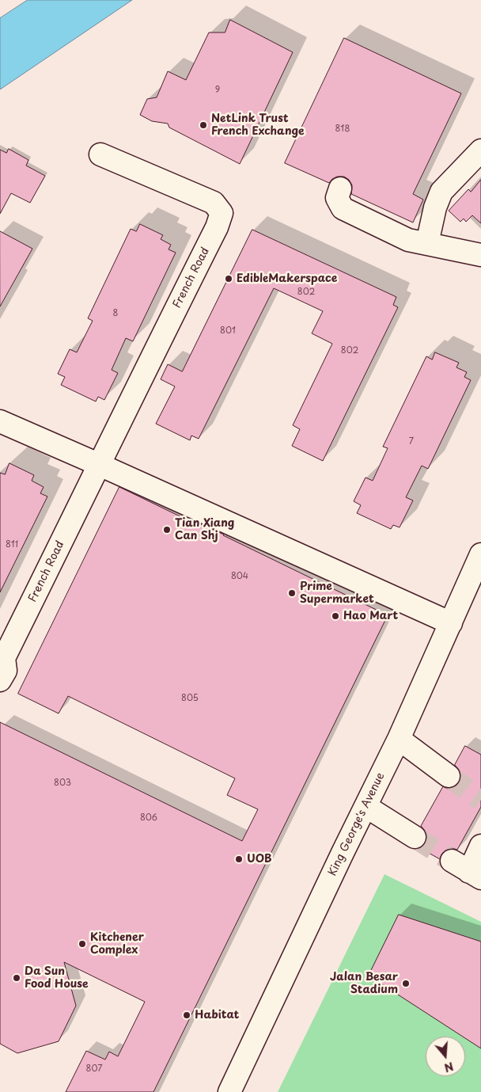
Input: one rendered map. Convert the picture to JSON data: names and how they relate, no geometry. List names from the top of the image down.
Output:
{
  "streets": {
    "street": ["French Road", "King George's Avenue"]
  },
  "places": [
    "NetLink Trust French Exchange",
    "EdibleMakerspace",
    "Tian Xiang Can Shj",
    "Prime Supermarket",
    "Hao Mart",
    "UOB",
    "Kitchener Complex",
    "Da Sun Food House",
    "Jalan Besar Stadium",
    "Habitat"
  ],
  "house_numbers": [
    "9",
    "818",
    "802",
    "8",
    "801",
    "802",
    "7",
    "811",
    "804",
    "805",
    "803",
    "806",
    "807"
  ],
  "north": "bottom"
}
